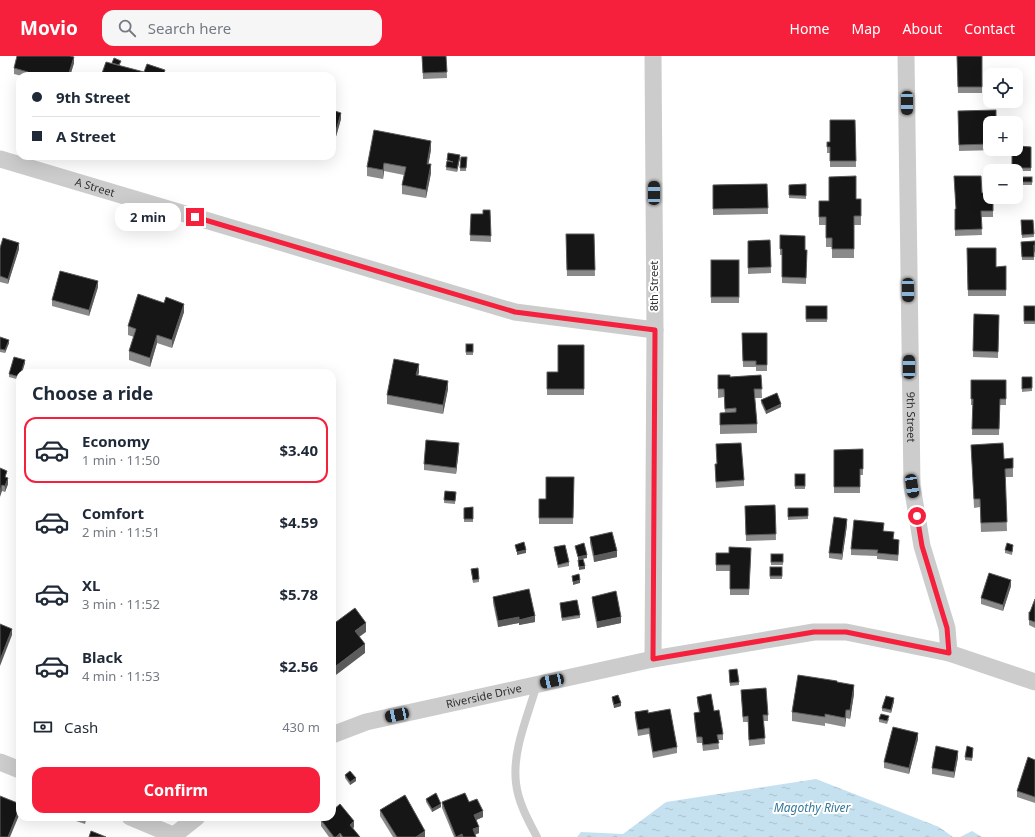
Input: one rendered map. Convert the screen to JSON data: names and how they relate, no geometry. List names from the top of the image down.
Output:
{
  "streets": {
    "street": [
      "A Street",
      "8th Street",
      "9th Street",
      "Riverside Drive"
    ]
  },
  "crossings": [
    ["A Street", "8th Street"],
    ["8th Street", "Riverside Drive"],
    ["9th Street", "Riverside Drive"]
  ],
  "water": ["Magothy River"],
  "page": {
    "header": "Movio",
    "search": "Search here",
    "nav": [
      "Home",
      "Map",
      "About",
      "Contact"
    ],
    "map_buttons": ["+", "−"],
    "banner": ["9th Street", "A Street"],
    "bubble": "2 min",
    "heading": "Choose a ride",
    "list": [
      {
        "name": "Economy",
        "note": "1 min · 11:50",
        "value": "$3.40"
      },
      {
        "name": "Comfort",
        "note": "2 min · 11:51",
        "value": "$4.59"
      },
      {
        "name": "XL",
        "note": "3 min · 11:52",
        "value": "$5.78"
      },
      {
        "name": "Black",
        "note": "4 min · 11:53",
        "value": "$2.56"
      }
    ],
    "pay": ["Cash", "430 m"],
    "buttons": "Confirm"
  }
}
